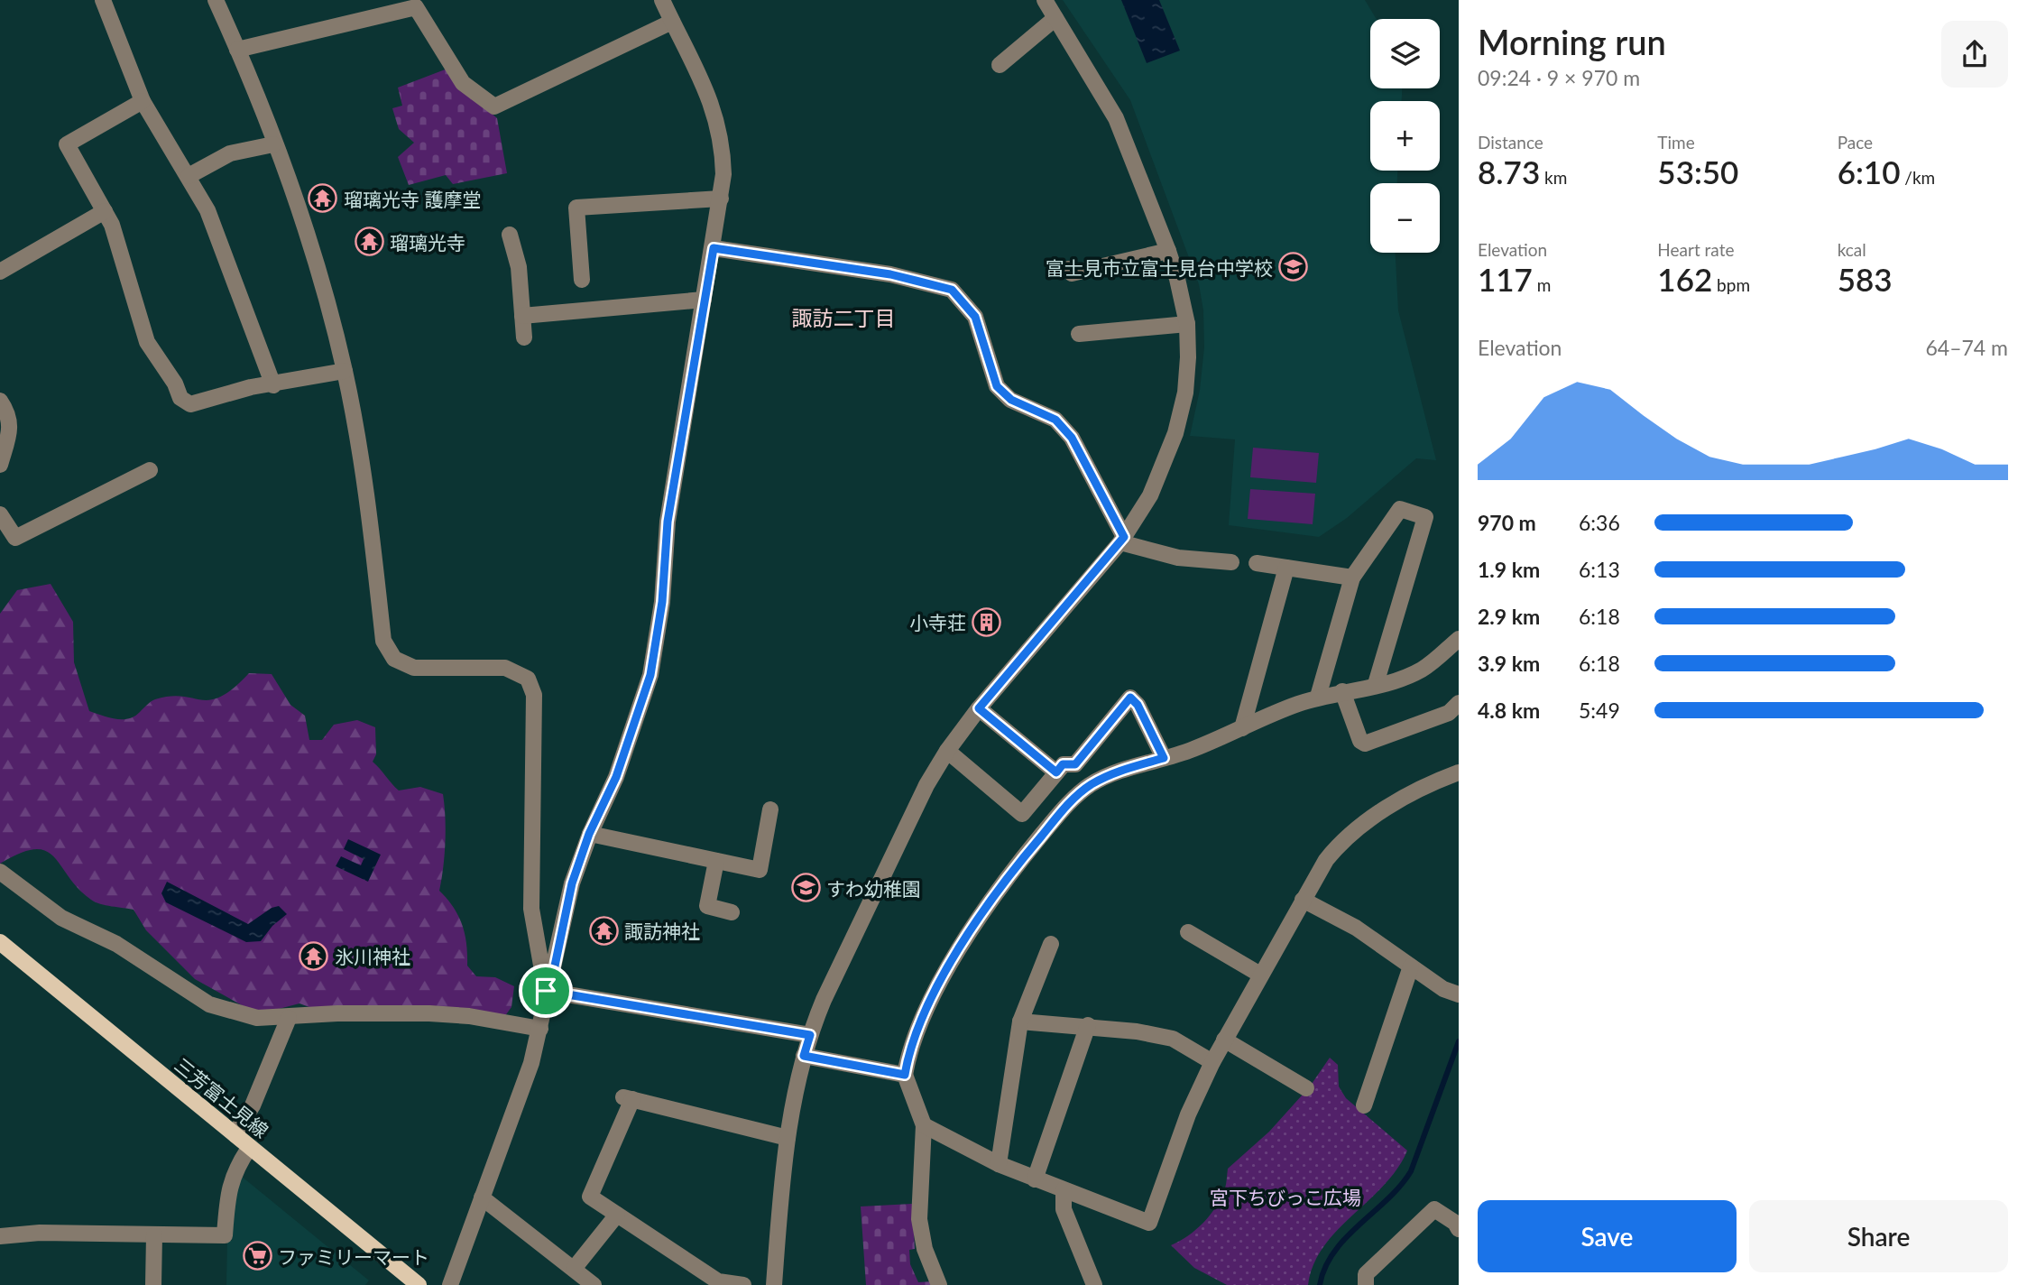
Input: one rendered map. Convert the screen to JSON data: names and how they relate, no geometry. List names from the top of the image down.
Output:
{
  "streets": {
    "main road": ["三芳富士見線"]
  },
  "districts": ["諏訪二丁目"],
  "parks": ["宮下ちびっこ広場"],
  "places": {
    "temple": [
      "瑠璃光寺 護摩堂",
      "瑠璃光寺",
      "諏訪神社",
      "氷川神社"
    ],
    "school or university": ["富士見市立富士見台中学校", "すわ幼稚園"],
    "building": ["小寺荘"],
    "supermarket": ["ファミリーマート"]
  },
  "page": {
    "heading": ["Morning run", "09:24 · 9 × 970 m"],
    "map_buttons": ["+", "−"],
    "stats": [
      ["Distance", "8.73 km"],
      ["Time", "53:50"],
      ["Pace", "6:10 /km"],
      ["Elevation", "117 m"],
      ["Heart rate", "162 bpm"],
      ["kcal", "583"]
    ],
    "chart": ["Elevation", "64–74 m"],
    "list": [
      {
        "name": "970 m",
        "note": "6:36"
      },
      {
        "name": "1.9 km",
        "note": "6:13"
      },
      {
        "name": "2.9 km",
        "note": "6:18"
      },
      {
        "name": "3.9 km",
        "note": "6:18"
      },
      {
        "name": "4.8 km",
        "note": "5:49"
      }
    ],
    "buttons": ["Save", "Share"]
  }
}
